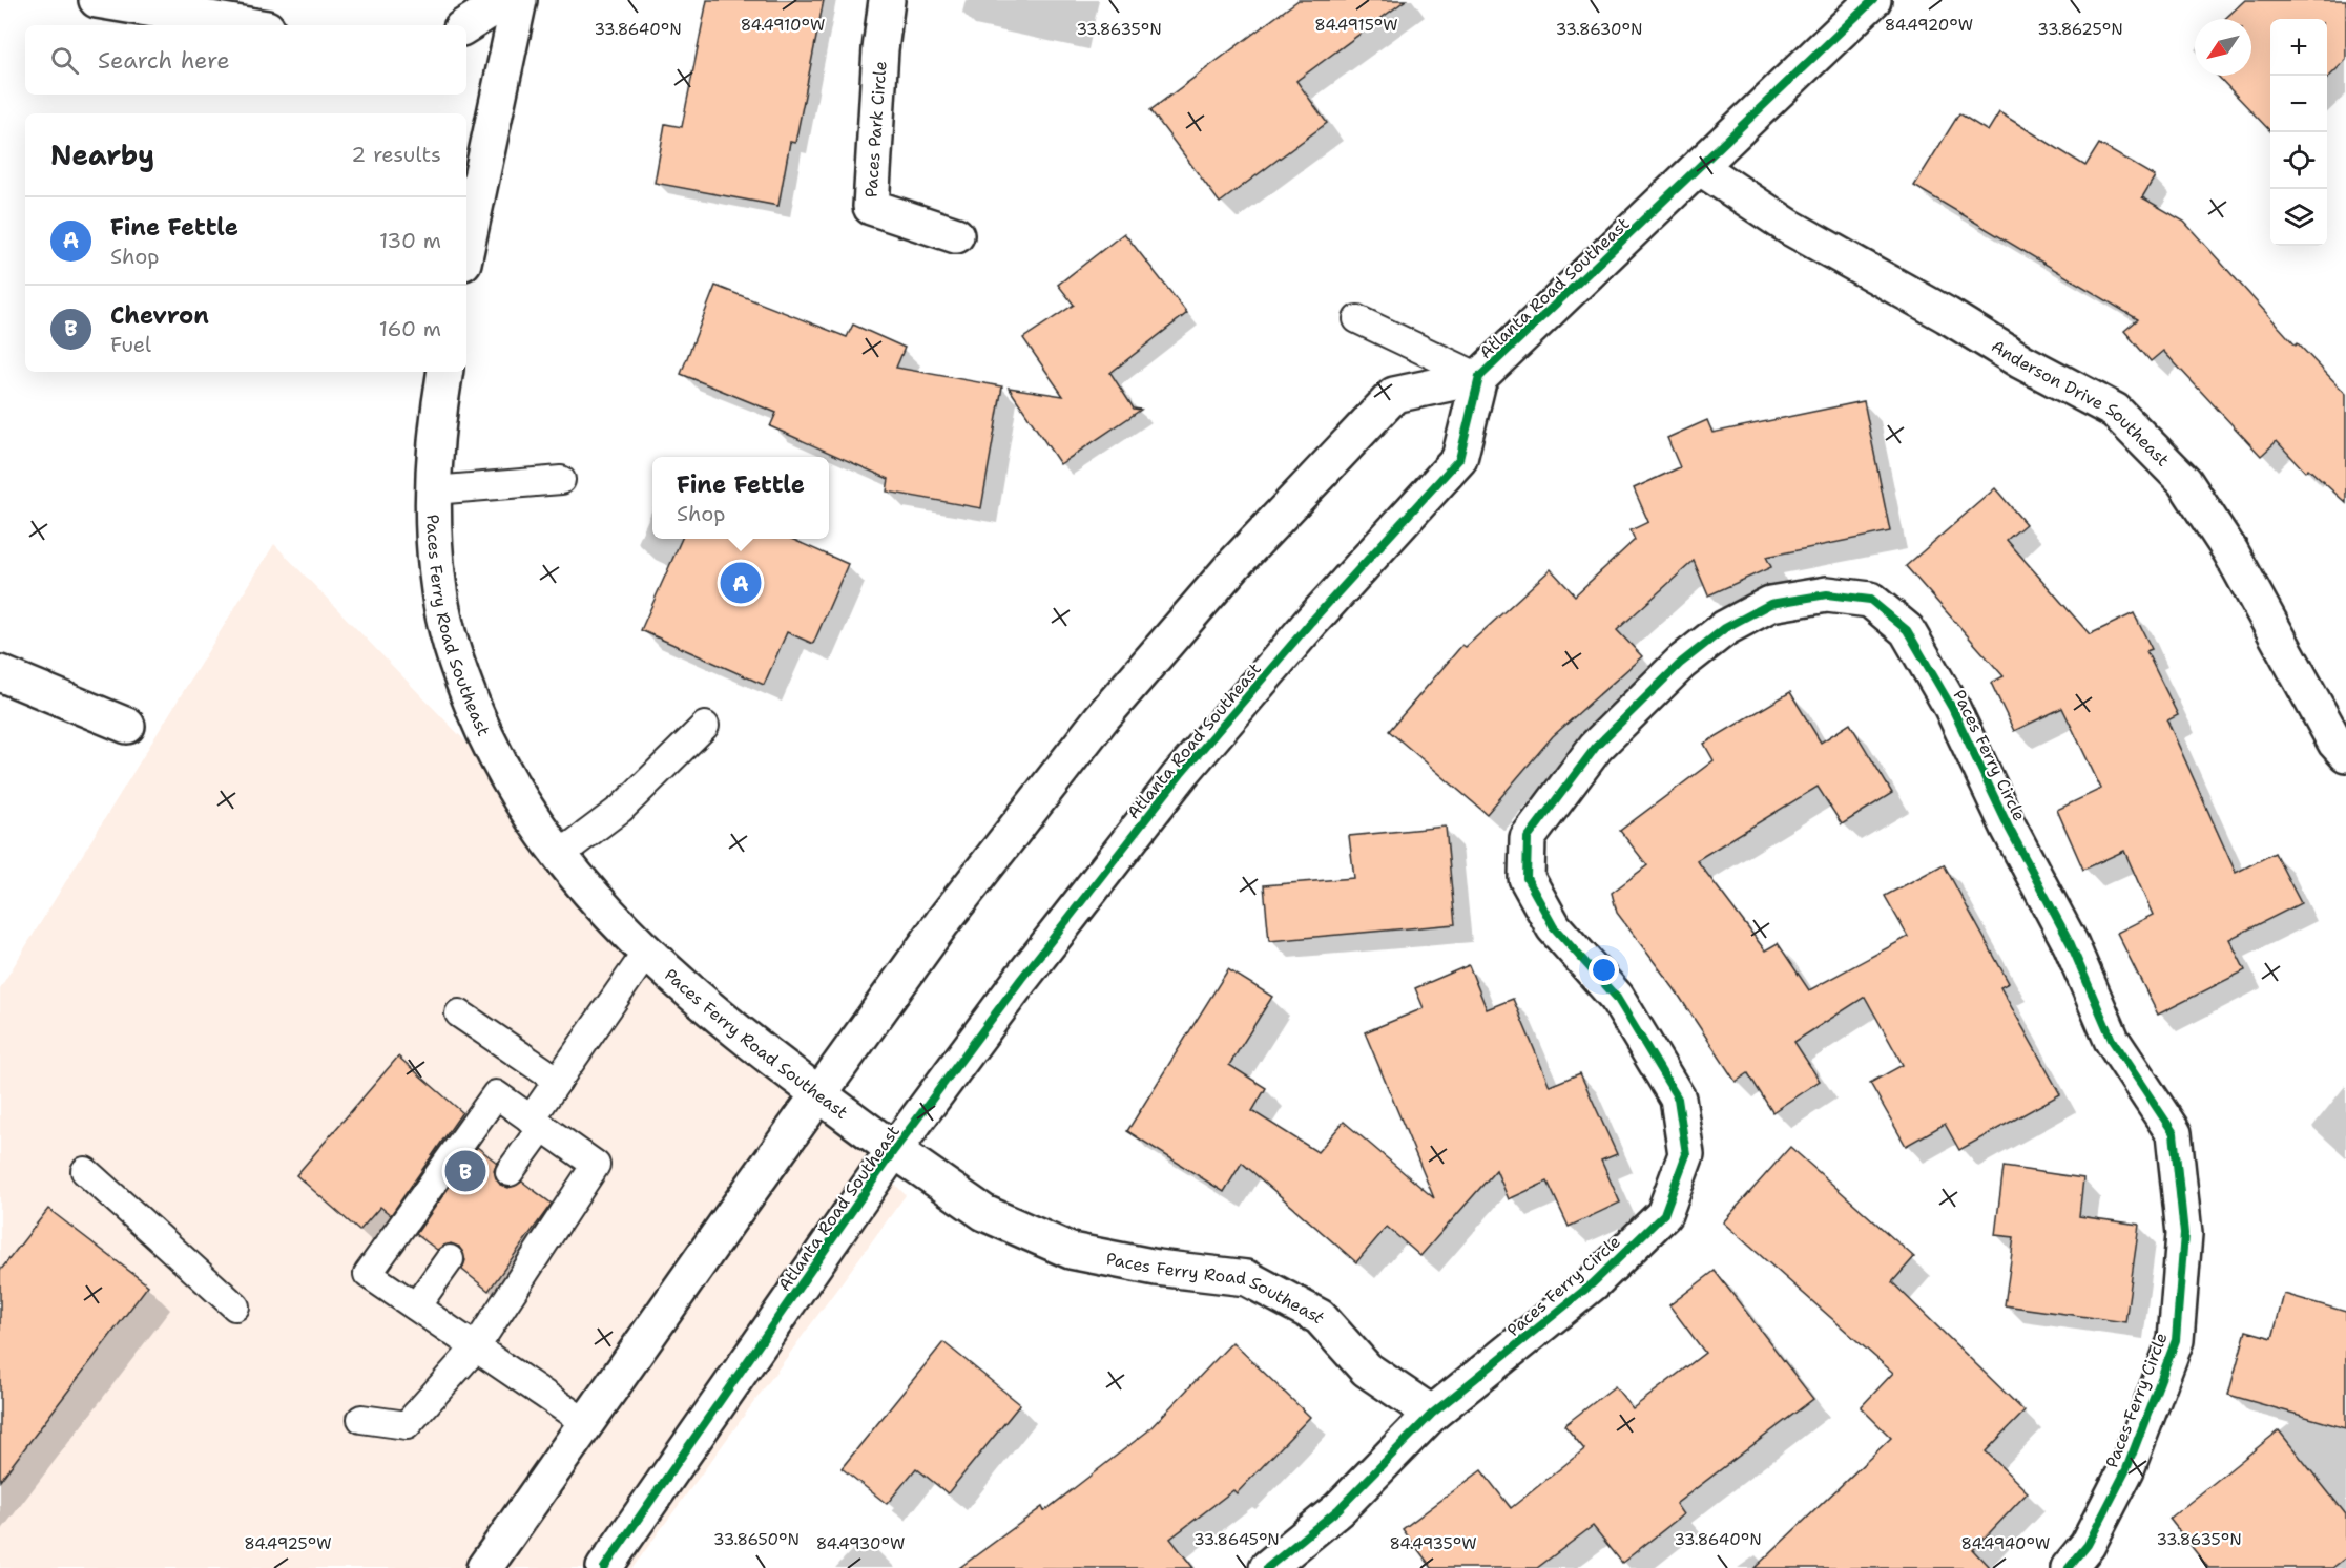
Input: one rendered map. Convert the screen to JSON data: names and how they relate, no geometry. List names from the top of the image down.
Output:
{
  "streets": {
    "main road": [
      "Paces Park Circle",
      "Atlanta Road Southeast",
      "Anderson Drive Southeast",
      "Paces Ferry Road Southeast",
      "Paces Ferry Circle"
    ]
  },
  "crossings": [
    ["Atlanta Road Southeast", "Anderson Drive Southeast"],
    ["Atlanta Road Southeast", "Paces Ferry Road Southeast"],
    ["Paces Ferry Road Southeast", "Paces Ferry Circle"]
  ],
  "north": "bottom left",
  "page": {
    "map_buttons": ["+", "−"],
    "search": "Search here",
    "heading": ["Nearby", "2 results"],
    "list": [
      {
        "mark": "A",
        "name": "Fine Fettle",
        "note": "Shop",
        "value": "130 m"
      },
      {
        "mark": "B",
        "name": "Chevron",
        "note": "Fuel",
        "value": "160 m"
      }
    ],
    "popup": ["Fine Fettle", "Shop"],
    "pins": ["A", "B"]
  },
  "coordinates": [
    "84.4910°W",
    "84.4915°W",
    "84.4920°W",
    "33.8640°N",
    "33.8635°N",
    "33.8630°N",
    "33.8625°N",
    "33.8650°N",
    "33.8645°N",
    "84.4925°W",
    "84.4930°W",
    "84.4935°W",
    "84.4940°W"
  ]
}
